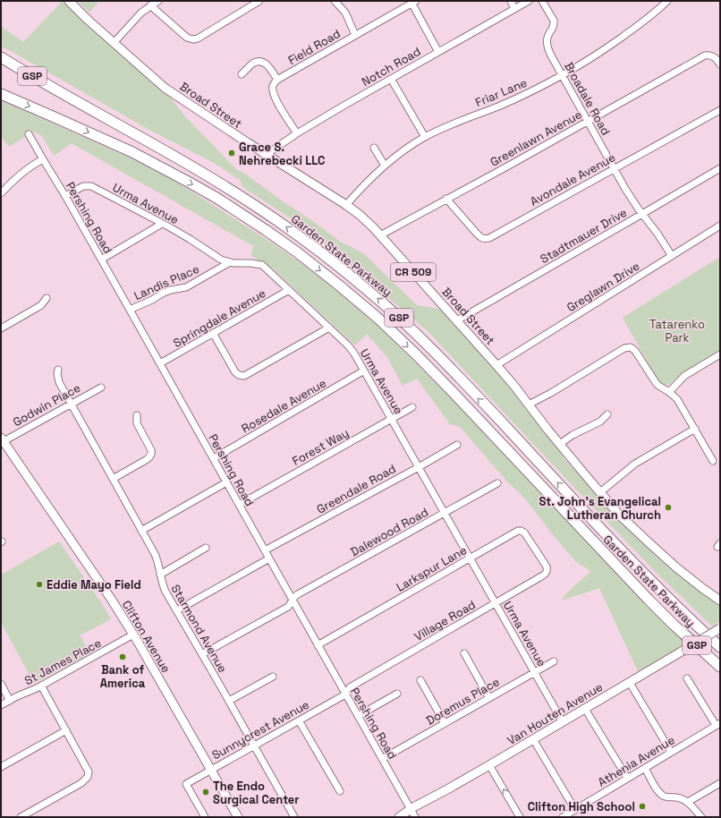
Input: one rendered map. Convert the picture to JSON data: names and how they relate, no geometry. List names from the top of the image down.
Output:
{
  "streets": {
    "highway": ["GSP", "Garden State Parkway"],
    "main road": [
      "Broad Street",
      "CR 509",
      "Clifton Avenue",
      "Van Houten Avenue"
    ],
    "street": [
      "Field Road",
      "Notch Road",
      "Friar Lane",
      "Broadale Road",
      "Greenlawn Avenue",
      "Avondale Avenue",
      "Urma Avenue",
      "Pershing Road",
      "Stadtmauer Drive",
      "Landis Place",
      "Greglawn Drive",
      "Springdale Avenue",
      "Godwin Place",
      "Rosedale Avenue",
      "Forest Way",
      "Greendale Road",
      "Dalewood Road",
      "Larkspur Lane",
      "Village Road",
      "Starmond Avenue",
      "St James Place",
      "Doremus Place",
      "Sunnycrest Avenue",
      "Athenia Avenue"
    ]
  },
  "crossings": [
    ["Notch Road", "Broad Street"],
    ["Friar Lane", "Broadale Road"],
    ["Friar Lane", "Broad Street"],
    ["Broadale Road", "Greenlawn Avenue"],
    ["Broadale Road", "Avondale Avenue"],
    ["Broadale Road", "Stadtmauer Drive"],
    ["Broadale Road", "Greglawn Drive"],
    ["Broad Street", "Greenlawn Avenue"],
    ["Broad Street", "Stadtmauer Drive"],
    ["Broad Street", "Greglawn Drive"],
    ["Greenlawn Avenue", "Avondale Avenue"],
    ["Urma Avenue", "Pershing Road"],
    ["Urma Avenue", "Landis Place"],
    ["Urma Avenue", "Springdale Avenue"],
    ["Urma Avenue", "Rosedale Avenue"],
    ["Urma Avenue", "Forest Way"],
    ["Urma Avenue", "Greendale Road"],
    ["Urma Avenue", "Dalewood Road"],
    ["Urma Avenue", "Larkspur Lane"],
    ["Urma Avenue", "Village Road"],
    ["Urma Avenue", "Doremus Place"],
    ["Urma Avenue", "Van Houten Avenue"],
    ["Pershing Road", "Landis Place"],
    ["Pershing Road", "Springdale Avenue"],
    ["Pershing Road", "Rosedale Avenue"],
    ["Pershing Road", "Forest Way"],
    ["Pershing Road", "Greendale Road"],
    ["Pershing Road", "Dalewood Road"],
    ["Pershing Road", "Larkspur Lane"],
    ["Pershing Road", "Village Road"],
    ["Pershing Road", "Doremus Place"],
    ["Pershing Road", "Van Houten Avenue"],
    ["Pershing Road", "Sunnycrest Avenue"],
    ["Godwin Place", "Starmond Avenue"],
    ["Godwin Place", "Clifton Avenue"],
    ["Dalewood Road", "Starmond Avenue"],
    ["Larkspur Lane", "Village Road"],
    ["Village Road", "Sunnycrest Avenue"],
    ["Starmond Avenue", "Sunnycrest Avenue"],
    ["Clifton Avenue", "St James Place"],
    ["Clifton Avenue", "Sunnycrest Avenue"]
  ],
  "parks": ["Tatarenko Park"],
  "places": [
    "Grace S. Nehrebecki LLC",
    "St. John's Evangelical Lutheran Church",
    "Eddie Mayo Field",
    "Bank of America",
    "The Endo Surgical Center",
    "Clifton High School"
  ]
}
